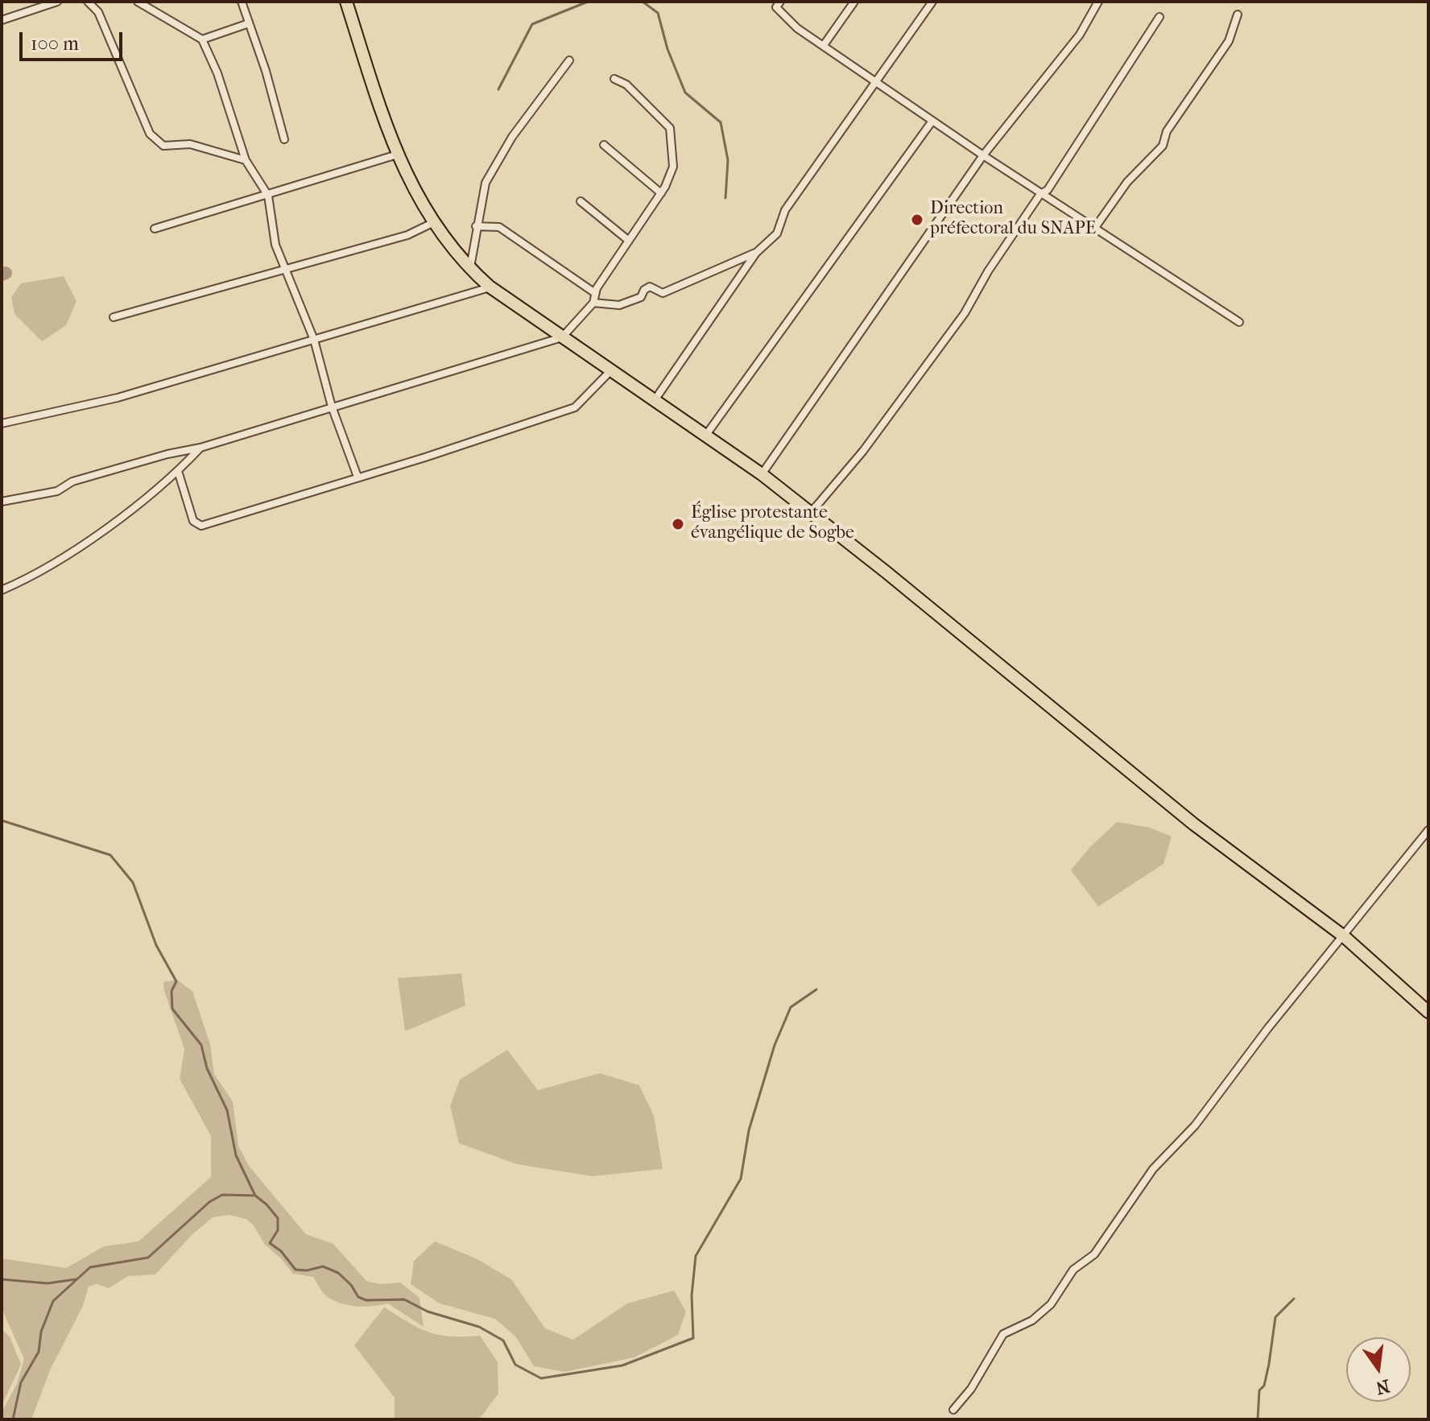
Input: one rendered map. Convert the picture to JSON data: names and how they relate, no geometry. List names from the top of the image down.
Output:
{
  "places": ["Direction préfectoral du SNAPE", "Église protestante évangélique de Sogbe"],
  "scale_bar": "100 m",
  "north": "bottom"
}
